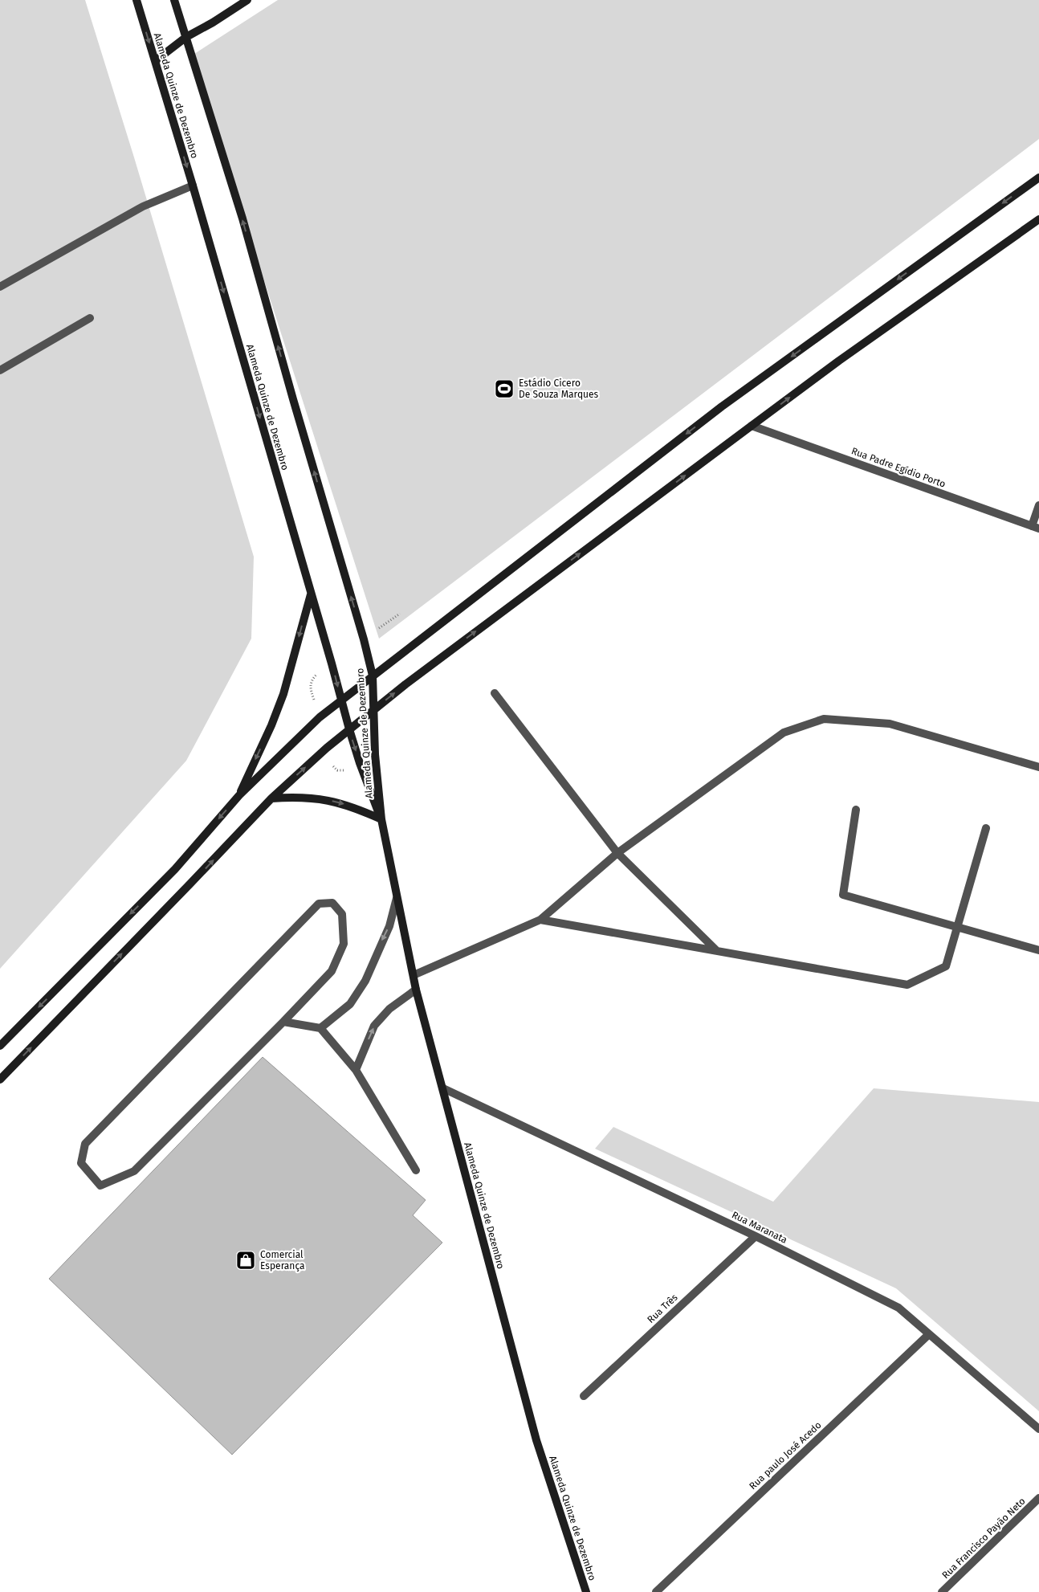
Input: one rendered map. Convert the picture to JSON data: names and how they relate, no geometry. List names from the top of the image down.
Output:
{
  "streets": {
    "main road": ["Alameda Quinze de Dezembro"],
    "street": [
      "Rua Padre Egídio Porto",
      "Rua Maranata",
      "Rua Três",
      "Rua paulo José Acedo",
      "Rua Francisco Payão Neto"
    ]
  },
  "crossings": [
    ["Alameda Quinze de Dezembro", "Rua Maranata"],
    ["Rua Maranata", "Rua Três"],
    ["Rua Maranata", "Rua paulo José Acedo"]
  ],
  "places": {
    "sports": ["Estádio Cicero De Souza Marques"],
    "shop": ["Comercial Esperança"]
  }
}
